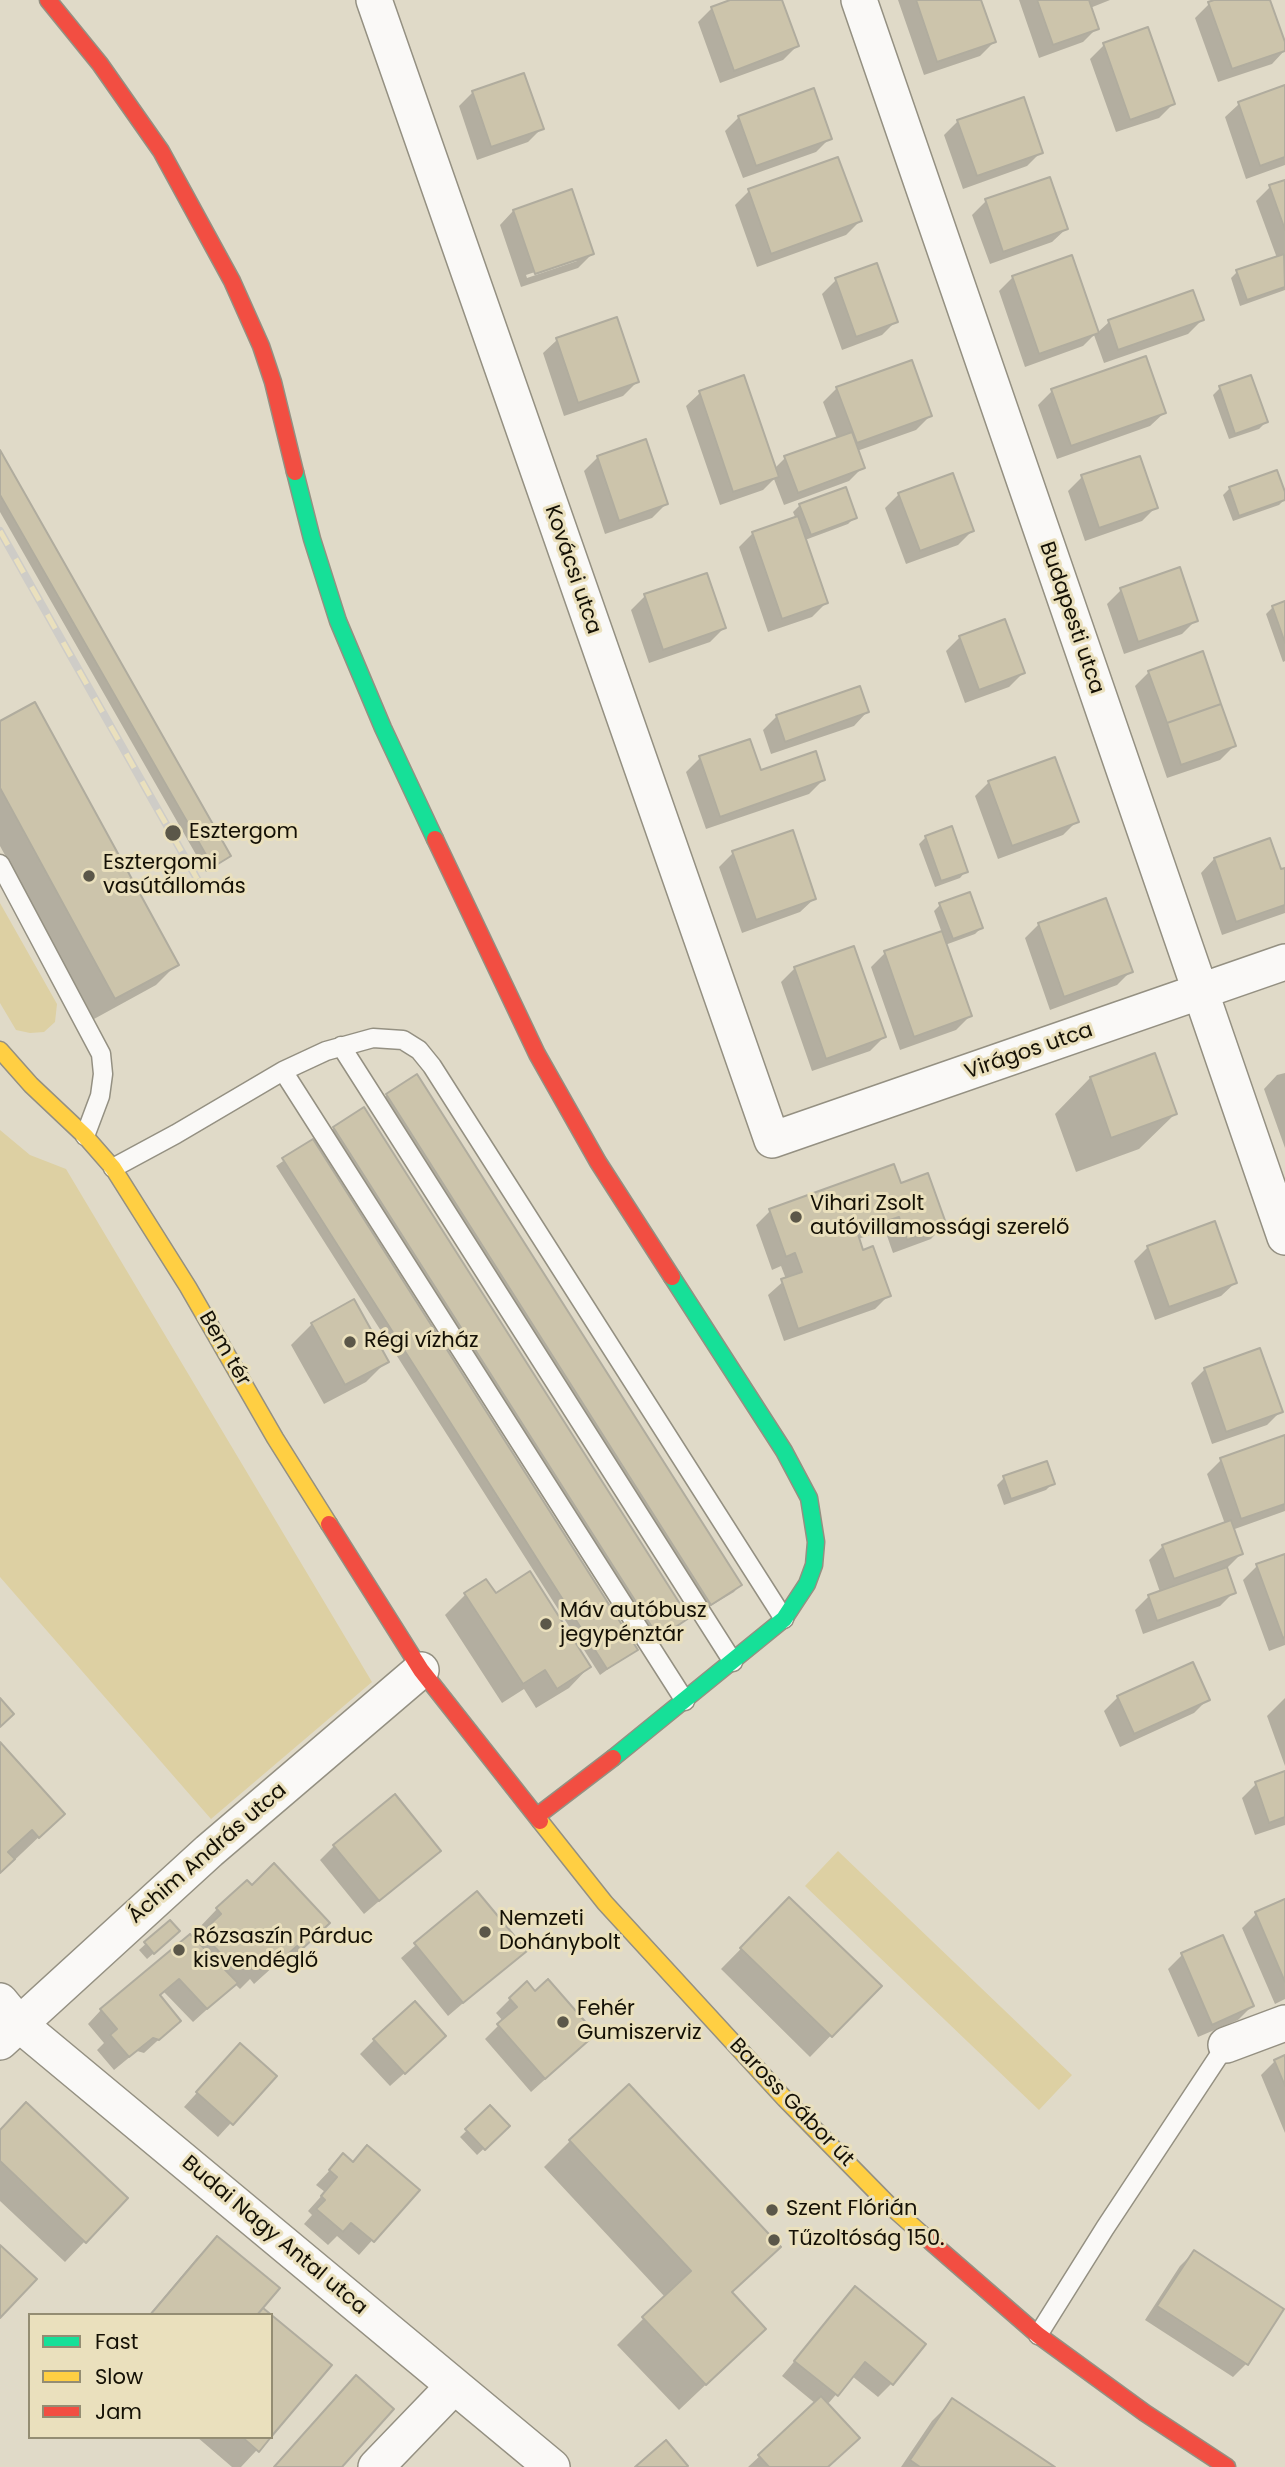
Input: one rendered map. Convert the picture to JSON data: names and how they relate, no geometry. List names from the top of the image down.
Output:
{
  "streets": {
    "street": [
      "Kovácsi utca",
      "Budapesti utca",
      "Virágos utca",
      "Bem tér",
      "Áchim András utca",
      "Baross Gábor út",
      "Budai Nagy Antal utca"
    ]
  },
  "crossings": [
    ["Kovácsi utca", "Virágos utca"],
    ["Budapesti utca", "Virágos utca"],
    ["Bem tér", "Áchim András utca"],
    ["Bem tér", "Baross Gábor út"],
    ["Áchim András utca", "Baross Gábor út"],
    ["Áchim András utca", "Budai Nagy Antal utca"]
  ],
  "places": [
    "Esztergom",
    "Esztergomi vasútállomás",
    "Vihari Zsolt autóvillamossági szerelő",
    "Régi vízház",
    "Máv autóbusz jegypénztár",
    "Nemzeti Dohánybolt",
    "Rózsaszín Párduc kisvendéglő",
    "Fehér Gumiszerviz",
    "Szent Flórián",
    "Tűzoltóság 150."
  ],
  "legend": ["Fast", "Slow", "Jam"]
}
